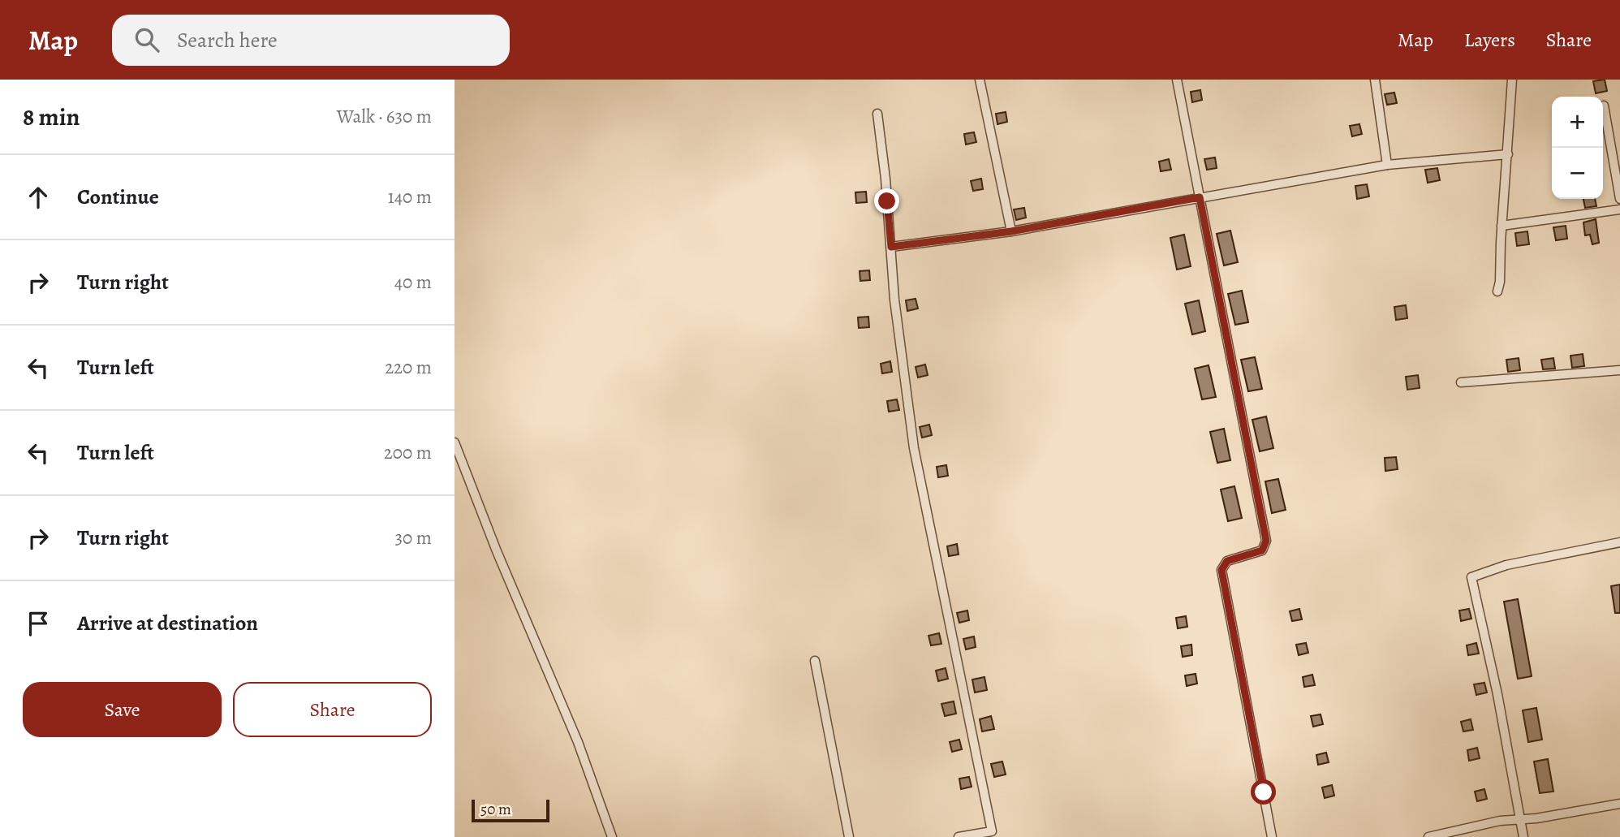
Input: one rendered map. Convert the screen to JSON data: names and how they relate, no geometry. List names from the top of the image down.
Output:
{
  "scale_bar": "50 m",
  "page": {
    "header": "Map",
    "search": "Search here",
    "nav": ["Map", "Layers", "Share"],
    "heading": ["8 min", "Walk · 630 m"],
    "map_buttons": ["+", "−"],
    "list": [
      ["Continue", "140 m"],
      ["Turn right", "40 m"],
      ["Turn left", "220 m"],
      ["Turn left", "200 m"],
      ["Turn right", "30 m"],
      "Arrive at destination"
    ],
    "buttons": ["Save", "Share"],
    "scale": "50 m"
  }
}
